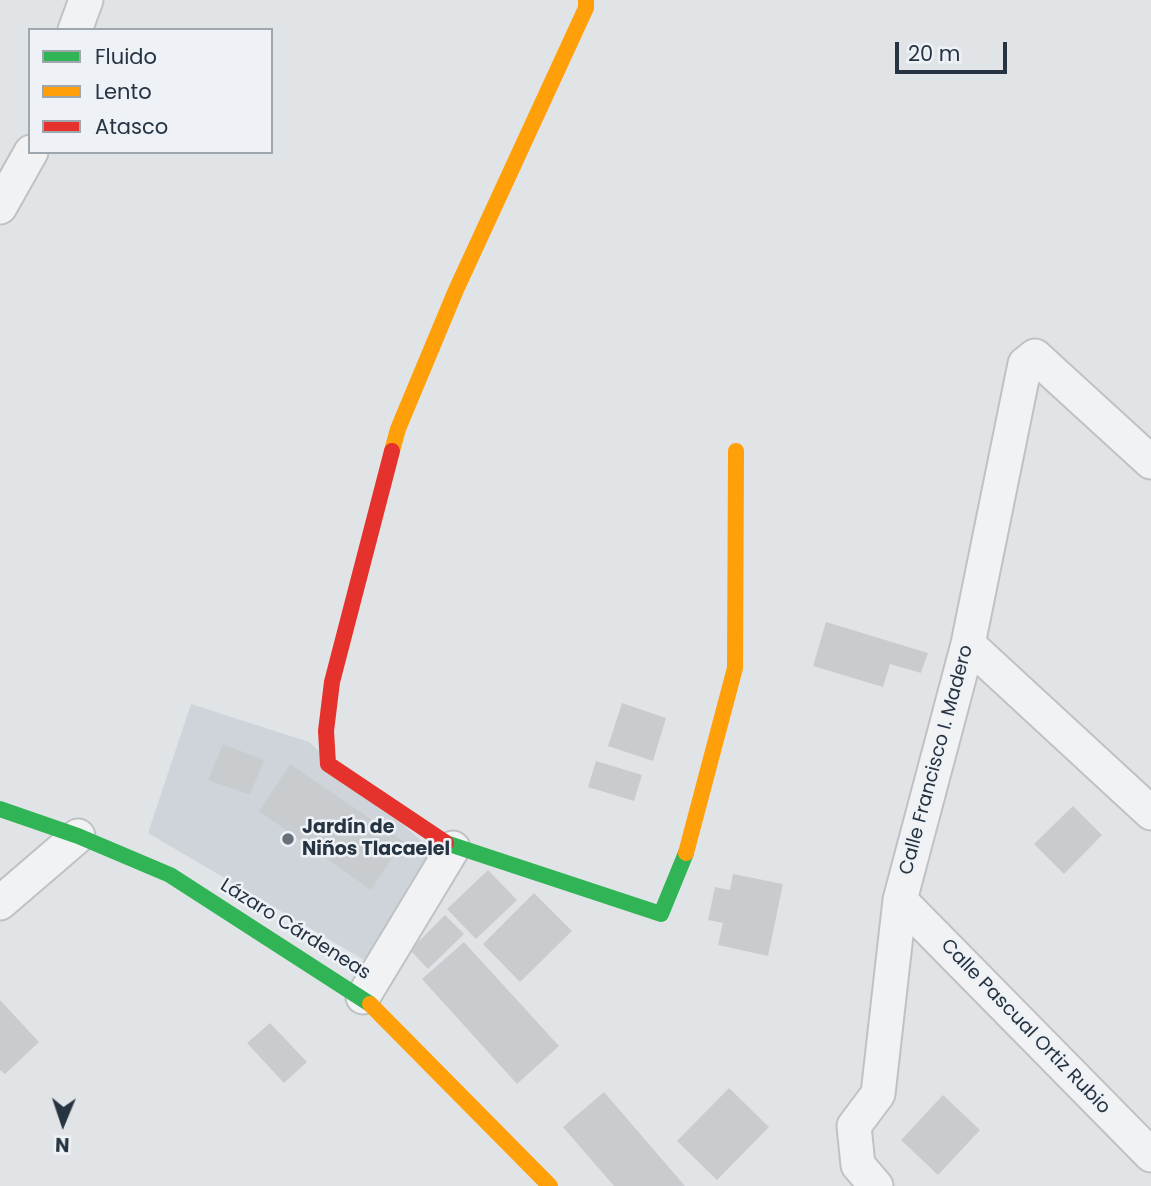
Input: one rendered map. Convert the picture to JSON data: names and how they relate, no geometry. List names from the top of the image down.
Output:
{
  "streets": {
    "street": ["Calle Francisco I. Madero", "Lázaro Cárdeneas", "Calle Pascual Ortiz Rubio"]
  },
  "crossings": [
    ["Calle Francisco I. Madero", "Calle Pascual Ortiz Rubio"]
  ],
  "places": ["Jardín de Niños Tlacaelel"],
  "legend": ["Fluido", "Lento", "Atasco"],
  "scale_bar": "20 m",
  "north": "bottom"
}
